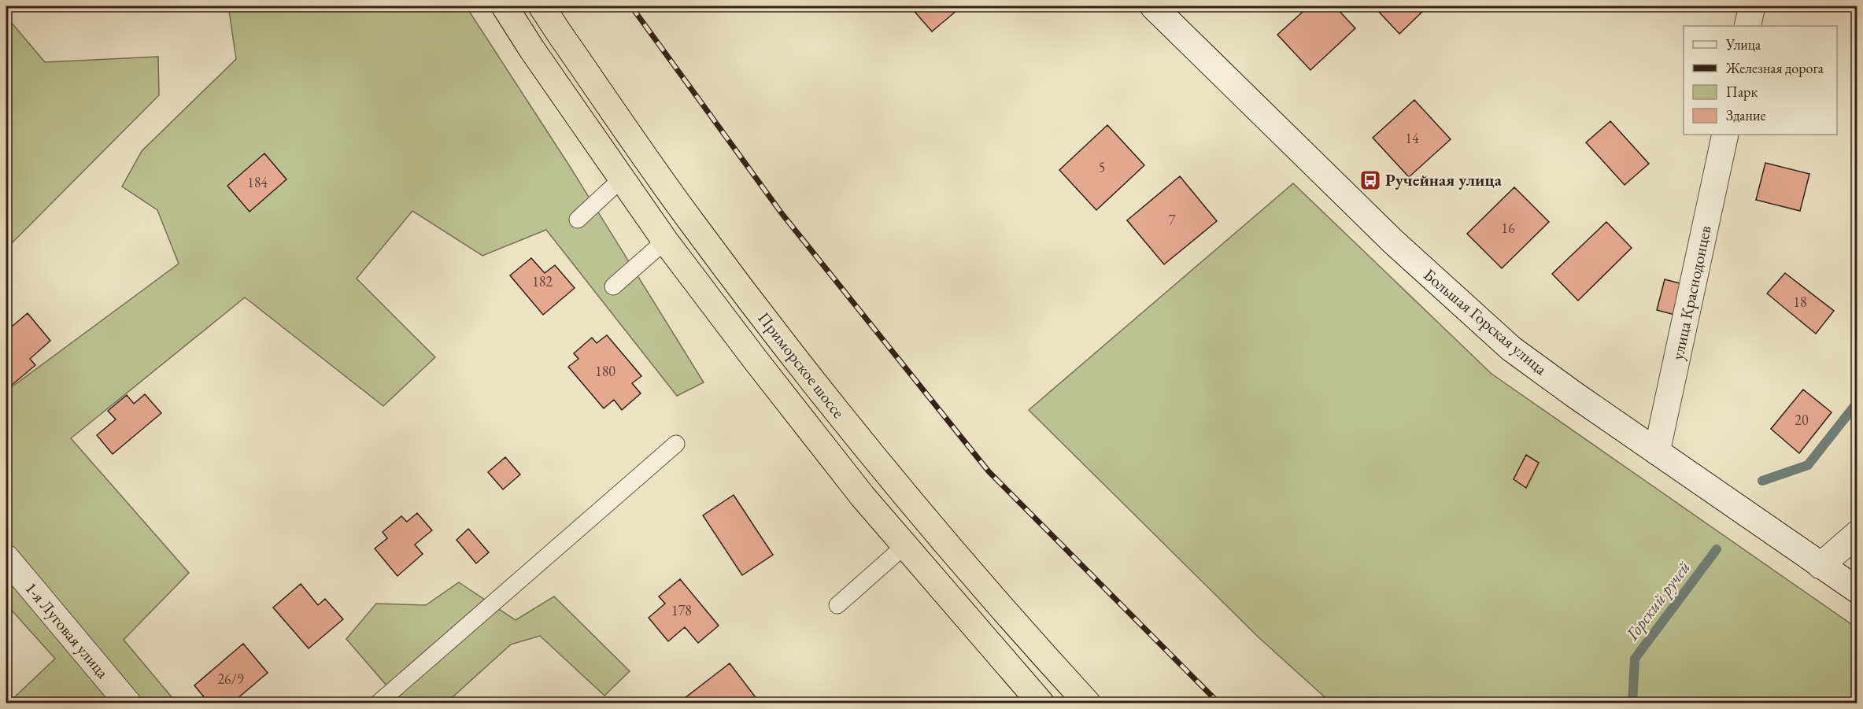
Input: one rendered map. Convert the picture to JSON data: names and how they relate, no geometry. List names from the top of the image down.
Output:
{
  "streets": {
    "highway": ["Приморское шоссе"],
    "street": ["улица Краснодонцев", "Большая Горская улица", "1-я Луговая улица"]
  },
  "crossings": [
    ["улица Краснодонцев", "Большая Горская улица"]
  ],
  "water": ["Горский ручей"],
  "places": {
    "bus stop": ["Ручейная улица"]
  },
  "house_numbers": [
    "14",
    "5",
    "184",
    "7",
    "16",
    "182",
    "18",
    "180",
    "20",
    "178",
    "26/9"
  ],
  "legend": [
    "Улица",
    "Железная дорога",
    "Парк",
    "Здание"
  ]
}
